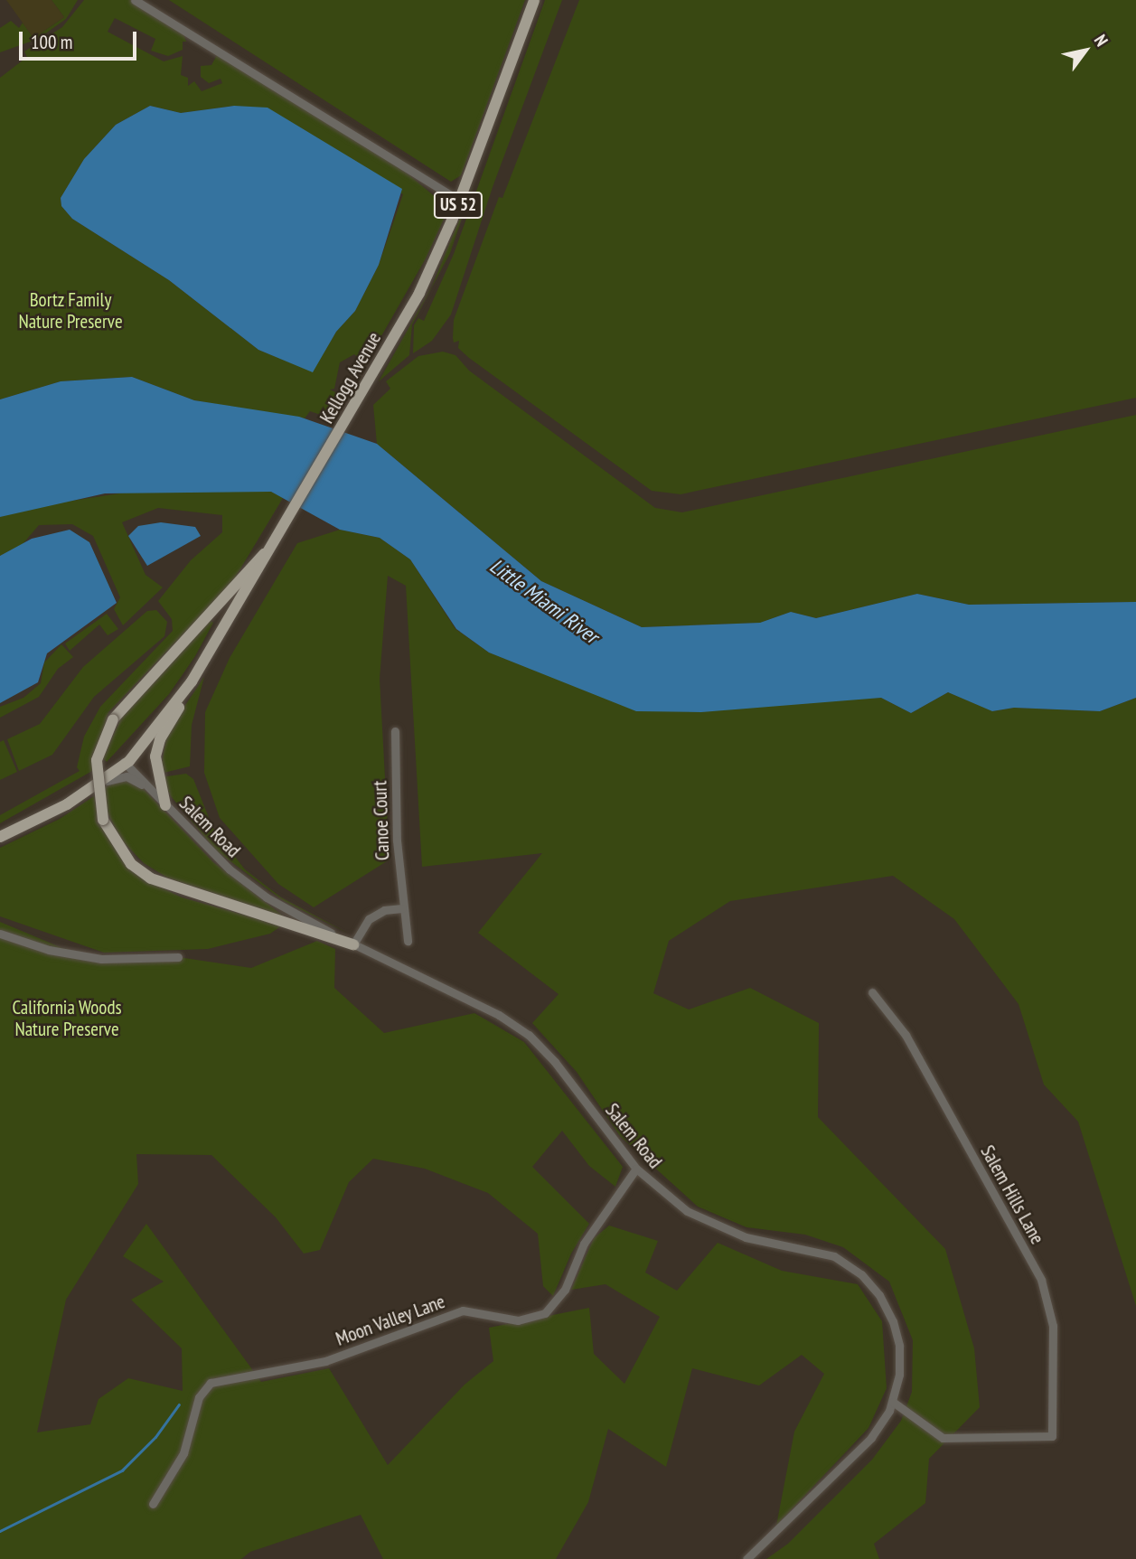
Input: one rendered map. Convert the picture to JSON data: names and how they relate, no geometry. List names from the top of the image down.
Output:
{
  "streets": {
    "main road": ["US 52", "Kellogg Avenue"],
    "street": [
      "Canoe Court",
      "Salem Road",
      "Salem Hills Lane",
      "Moon Valley Lane"
    ]
  },
  "crossings": [
    ["Kellogg Avenue", "Salem Road"],
    ["Salem Road", "Salem Hills Lane"],
    ["Salem Road", "Moon Valley Lane"]
  ],
  "water": ["Little Miami River"],
  "parks": ["Bortz Family Nature Preserve", "California Woods Nature Preserve"],
  "scale_bar": "100 m",
  "north": "top right"
}
